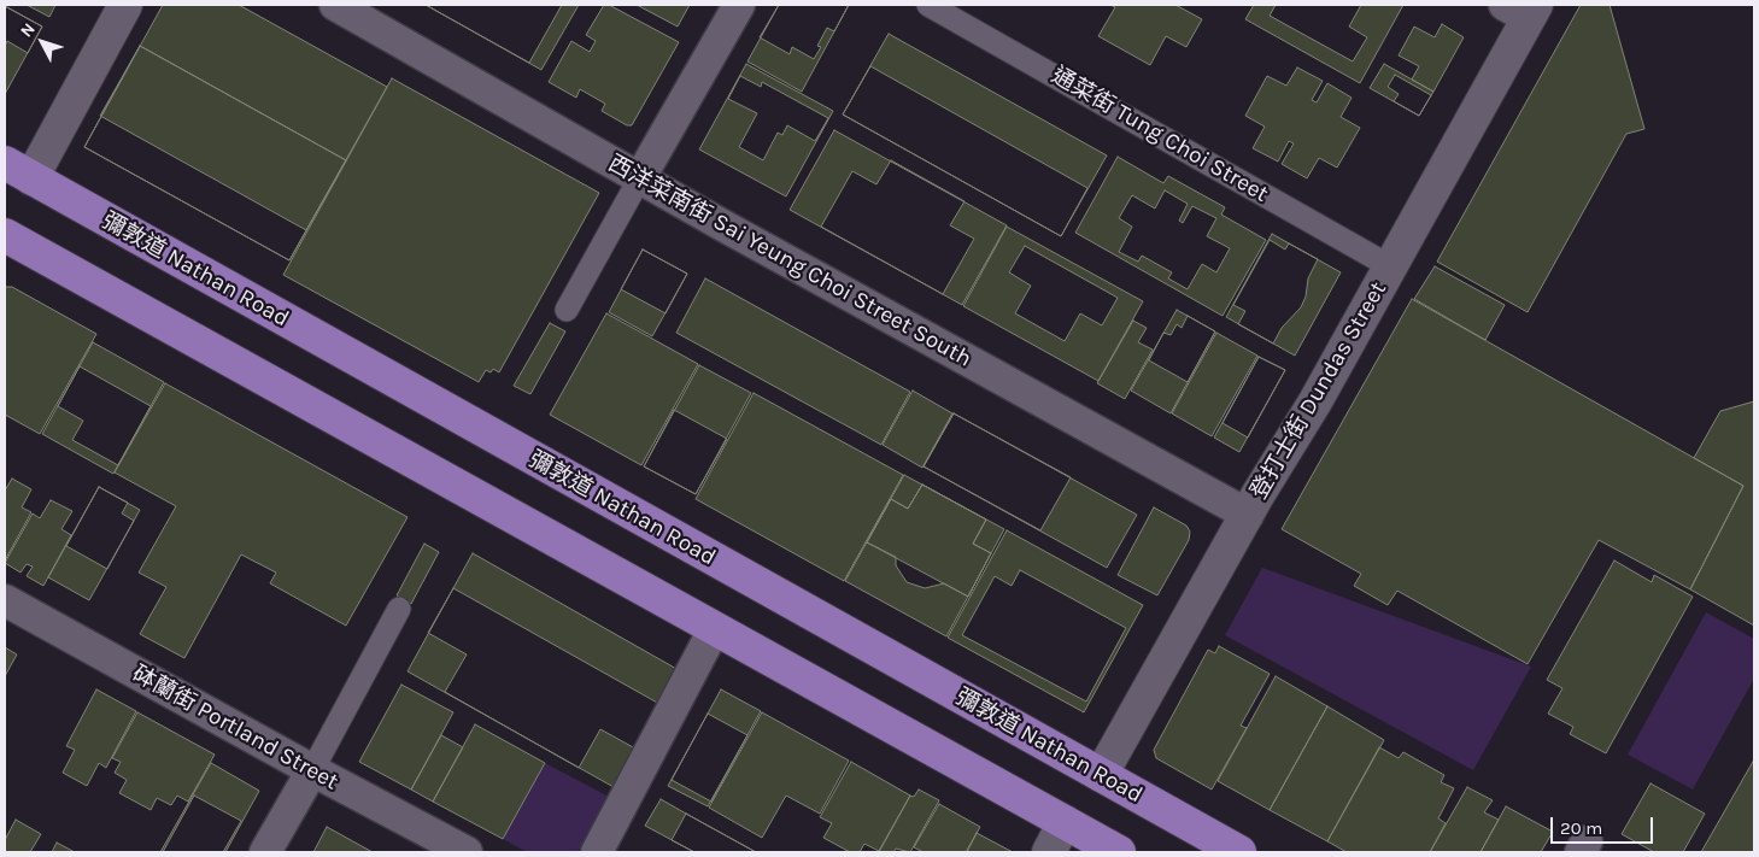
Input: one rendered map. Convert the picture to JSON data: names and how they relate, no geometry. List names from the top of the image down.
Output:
{
  "streets": {
    "main road": ["彌敦道 Nathan Road"],
    "street": [
      "通菜街 Tung Choi Street",
      "西洋菜南街 Sai Yeung Choi Street South",
      "登打士街 Dundas Street",
      "砵蘭街 Portland Street"
    ]
  },
  "crossings": [
    ["通菜街 Tung Choi Street", "登打士街 Dundas Street"],
    ["西洋菜南街 Sai Yeung Choi Street South", "登打士街 Dundas Street"],
    ["彌敦道 Nathan Road", "登打士街 Dundas Street"]
  ],
  "scale_bar": "20 m",
  "north": "top left"
}
